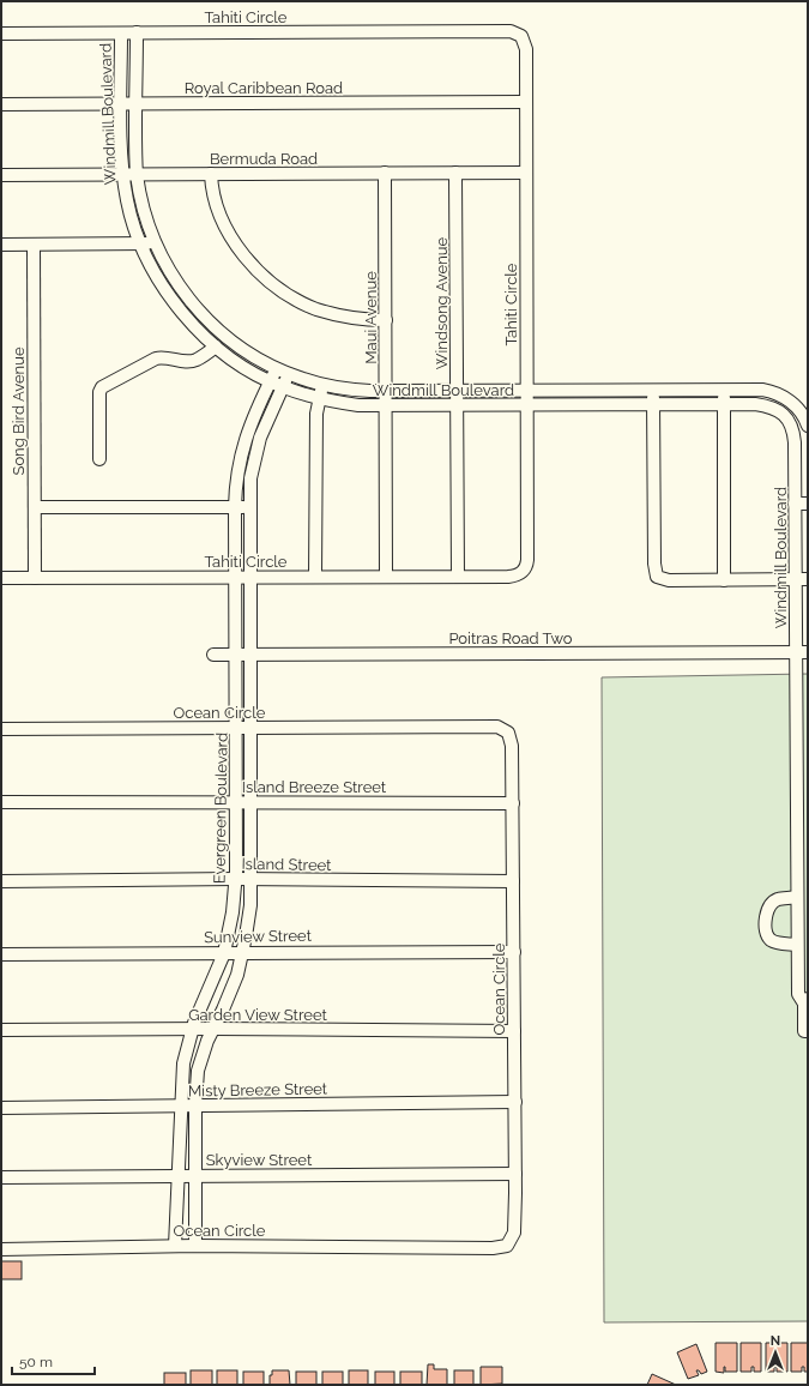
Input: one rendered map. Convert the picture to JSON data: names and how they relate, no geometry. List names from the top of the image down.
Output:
{
  "streets": {
    "street": [
      "Tahiti Circle",
      "Royal Caribbean Road",
      "Windmill Boulevard",
      "Bermuda Road",
      "Windsong Avenue",
      "Maui Avenue",
      "Song Bird Avenue",
      "Poitras Road Two",
      "Ocean Circle",
      "Island Breeze Street",
      "Evergreen Boulevard",
      "Island Street",
      "Sunview Street",
      "Garden View Street",
      "Misty Breeze Street",
      "Skyview Street"
    ]
  },
  "crossings": [
    ["Tahiti Circle", "Royal Caribbean Road"],
    ["Tahiti Circle", "Windmill Boulevard"],
    ["Tahiti Circle", "Bermuda Road"],
    ["Tahiti Circle", "Windsong Avenue"],
    ["Tahiti Circle", "Maui Avenue"],
    ["Tahiti Circle", "Song Bird Avenue"],
    ["Tahiti Circle", "Evergreen Boulevard"],
    ["Royal Caribbean Road", "Windmill Boulevard"],
    ["Windmill Boulevard", "Bermuda Road"],
    ["Windmill Boulevard", "Windsong Avenue"],
    ["Windmill Boulevard", "Maui Avenue"],
    ["Windmill Boulevard", "Poitras Road Two"],
    ["Windmill Boulevard", "Evergreen Boulevard"],
    ["Bermuda Road", "Windsong Avenue"],
    ["Bermuda Road", "Maui Avenue"],
    ["Poitras Road Two", "Evergreen Boulevard"],
    ["Ocean Circle", "Island Breeze Street"],
    ["Ocean Circle", "Evergreen Boulevard"],
    ["Ocean Circle", "Island Street"],
    ["Ocean Circle", "Sunview Street"],
    ["Ocean Circle", "Garden View Street"],
    ["Ocean Circle", "Misty Breeze Street"],
    ["Ocean Circle", "Skyview Street"],
    ["Island Breeze Street", "Evergreen Boulevard"],
    ["Evergreen Boulevard", "Island Street"],
    ["Evergreen Boulevard", "Sunview Street"],
    ["Evergreen Boulevard", "Garden View Street"],
    ["Evergreen Boulevard", "Misty Breeze Street"],
    ["Evergreen Boulevard", "Skyview Street"]
  ],
  "scale_bar": "50 m",
  "north": "top"
}
